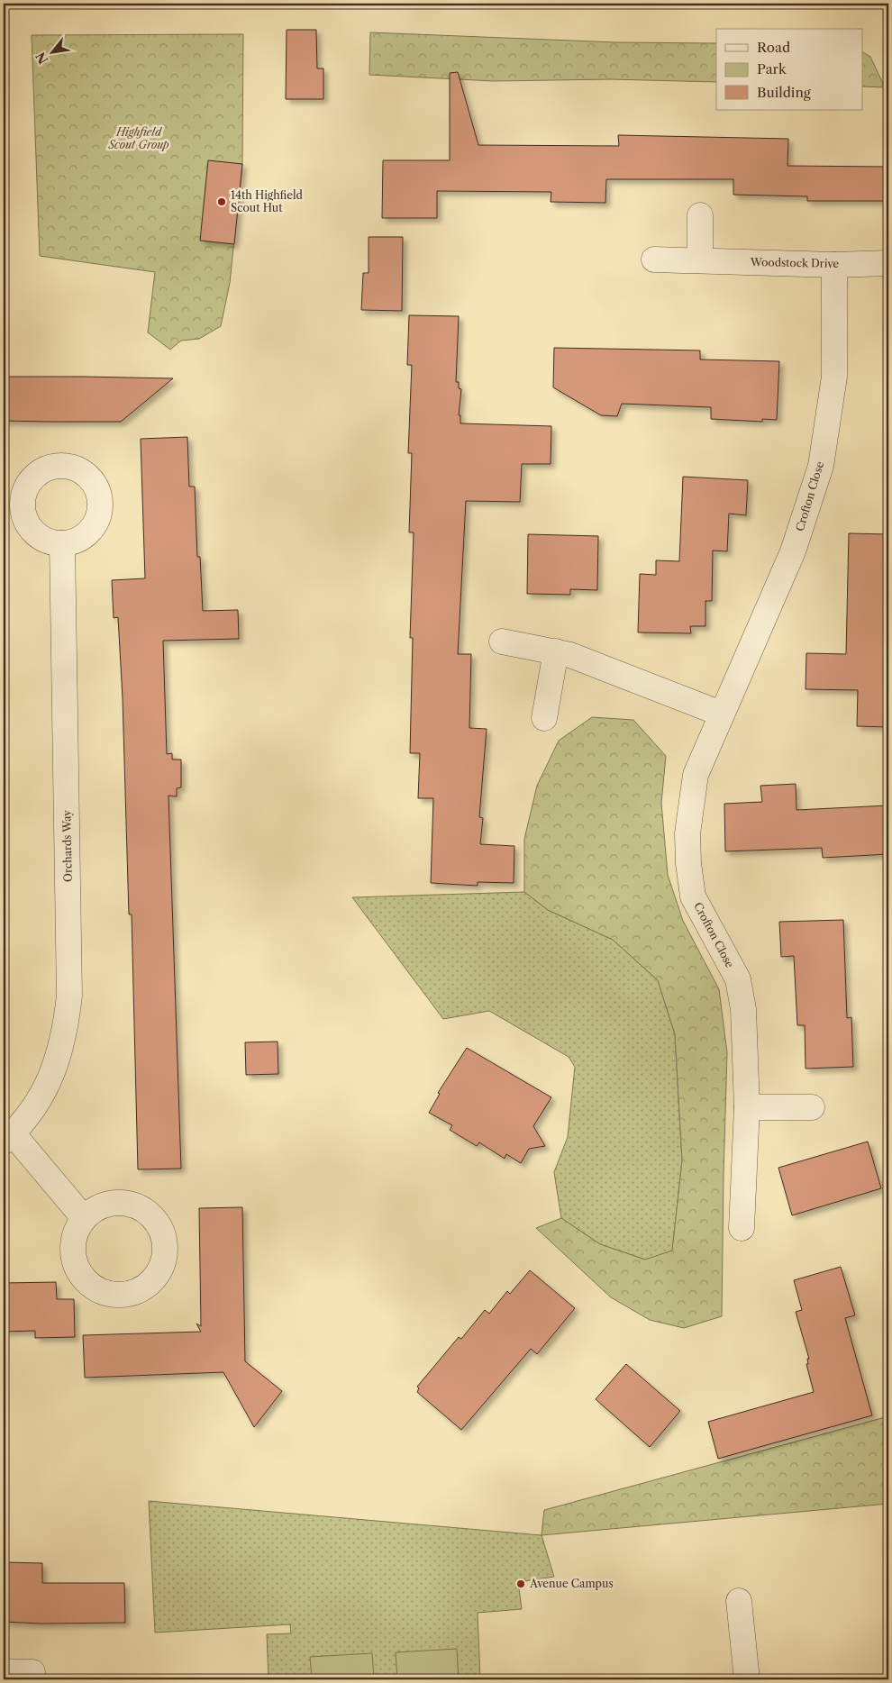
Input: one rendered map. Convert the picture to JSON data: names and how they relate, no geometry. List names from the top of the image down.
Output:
{
  "streets": {
    "street": ["Woodstock Drive", "Crofton Close", "Orchards Way"]
  },
  "crossings": [
    ["Woodstock Drive", "Crofton Close"]
  ],
  "parks": ["Highfield Scout Group"],
  "places": ["14th Highfield Scout Hut", "Avenue Campus"],
  "legend": ["Road", "Park", "Building"],
  "north": "bottom left"
}
